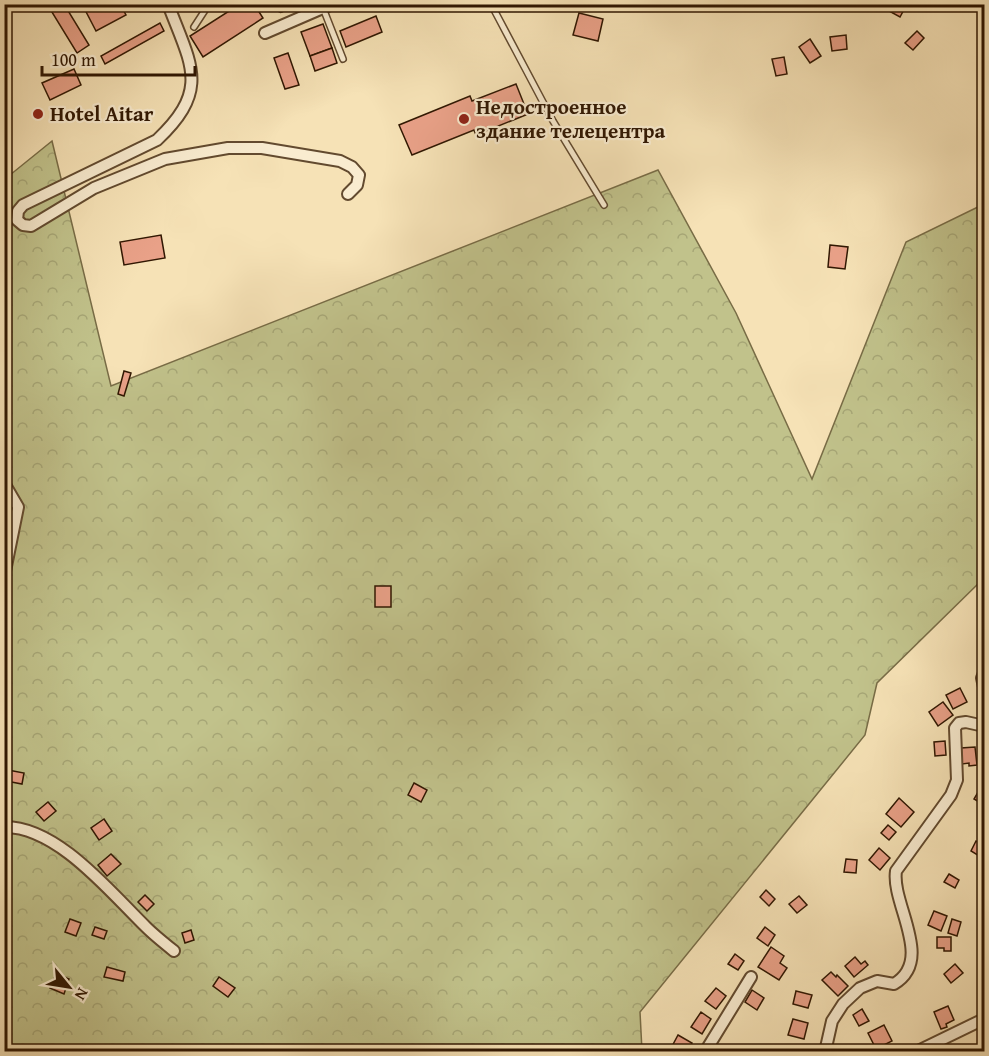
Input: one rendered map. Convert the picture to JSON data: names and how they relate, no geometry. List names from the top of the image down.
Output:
{
  "places": ["Hotel Aitar", "Недостроенное здание телецентра"],
  "scale_bar": "100 m",
  "north": "bottom right"
}
